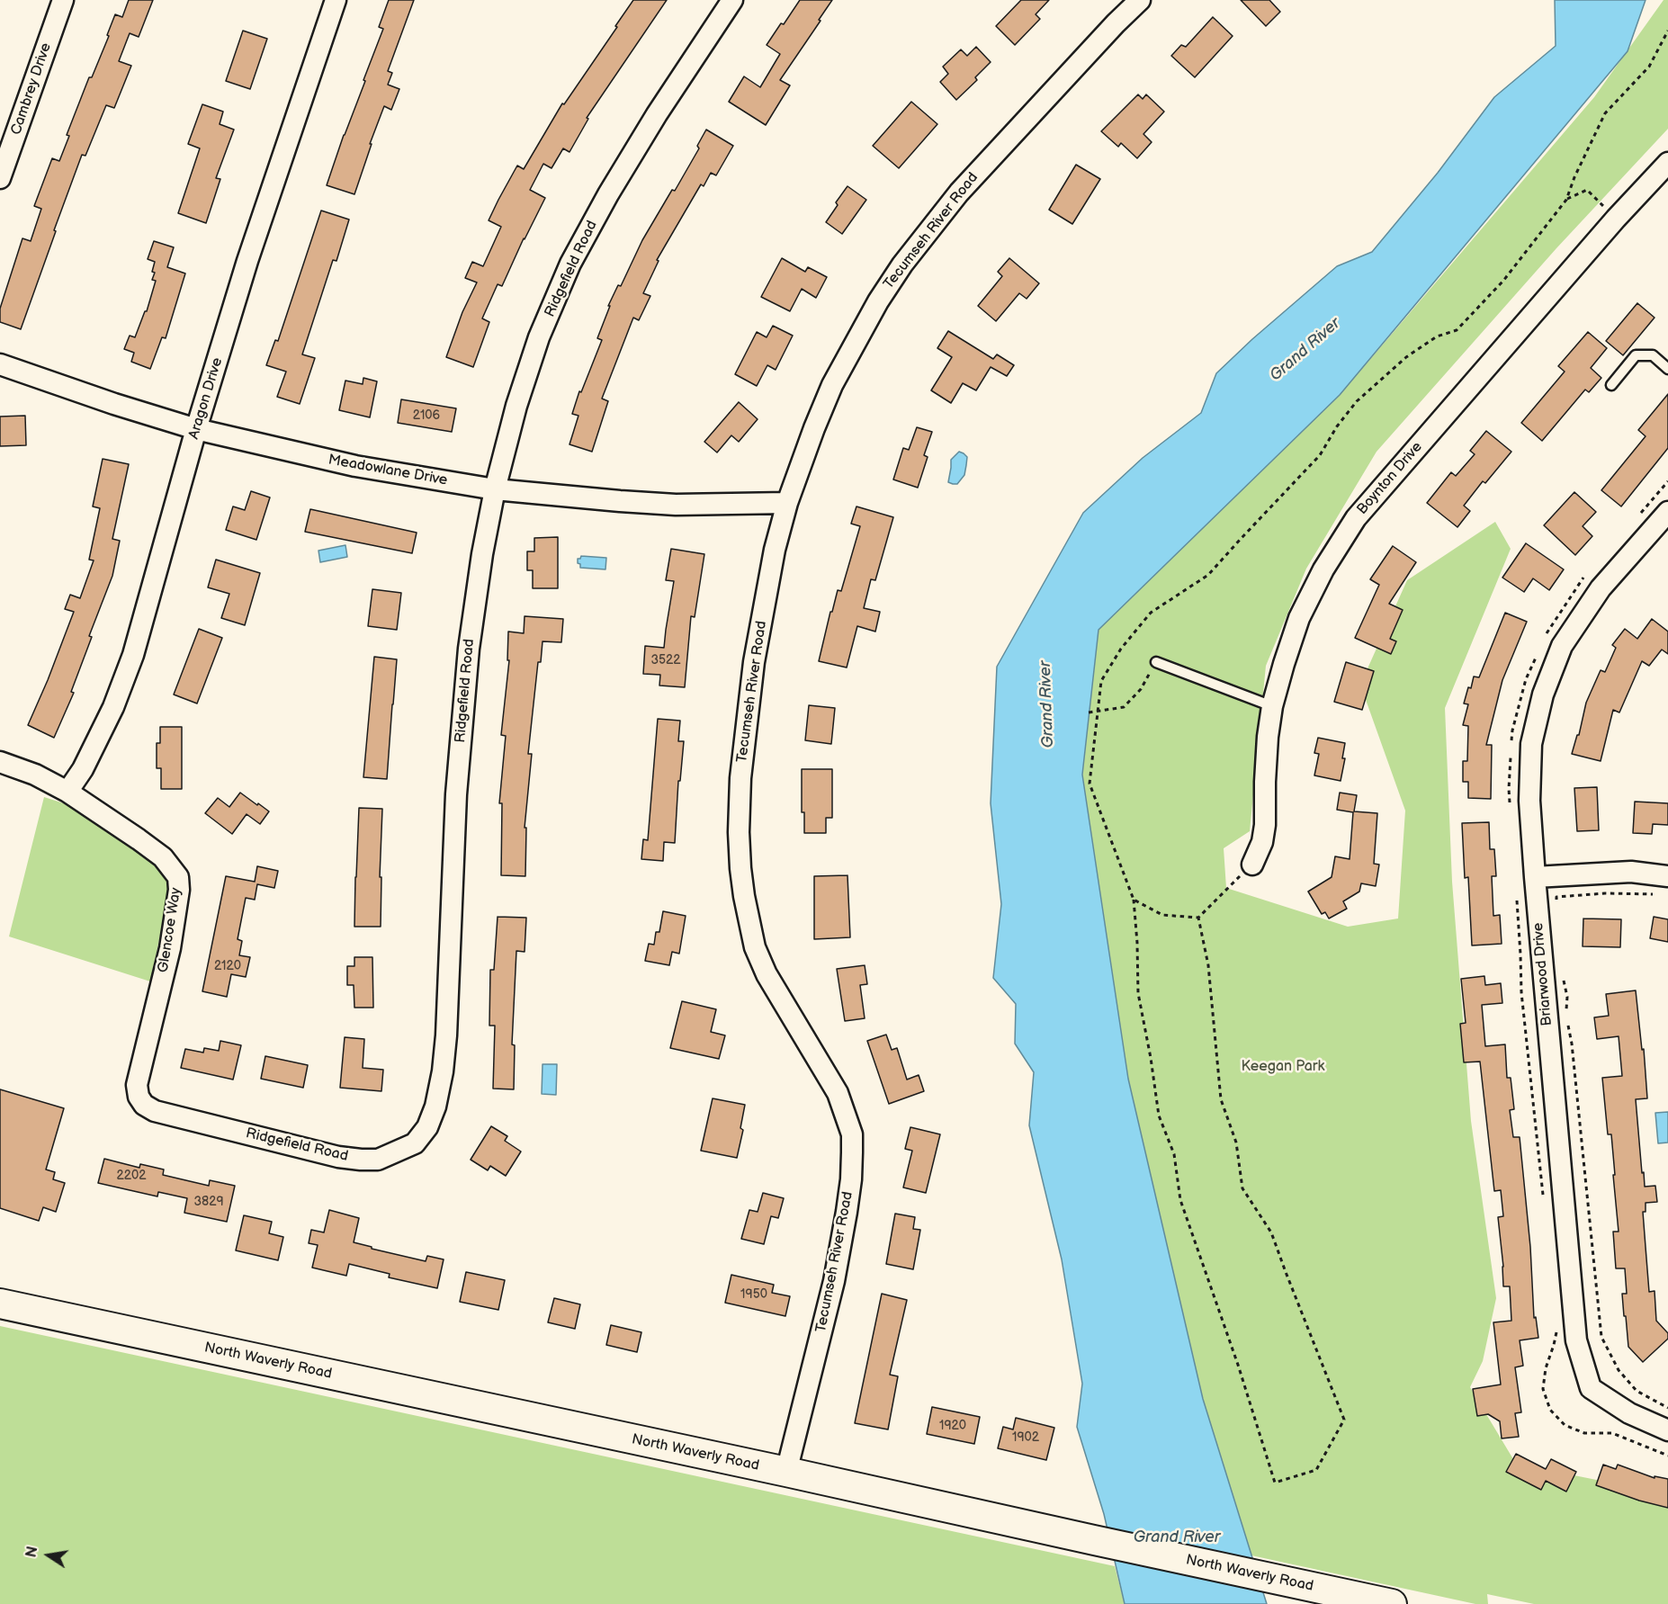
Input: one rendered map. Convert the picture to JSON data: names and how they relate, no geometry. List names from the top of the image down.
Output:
{
  "streets": {
    "main road": ["North Waverly Road"],
    "street": [
      "Cambrey Drive",
      "Tecumseh River Road",
      "Ridgefield Road",
      "Aragon Drive",
      "Meadowlane Drive",
      "Boynton Drive",
      "Glencoe Way",
      "Briarwood Drive"
    ]
  },
  "crossings": [
    ["Tecumseh River Road", "Meadowlane Drive"],
    ["Tecumseh River Road", "North Waverly Road"],
    ["Ridgefield Road", "Meadowlane Drive"],
    ["Ridgefield Road", "Glencoe Way"],
    ["Aragon Drive", "Meadowlane Drive"],
    ["Aragon Drive", "Glencoe Way"]
  ],
  "water": ["Grand River"],
  "parks": ["Keegan Park"],
  "house_numbers": [
    "2106",
    "3522",
    "2120",
    "2202",
    "3829",
    "1950",
    "1920",
    "1902"
  ],
  "north": "left"
}
